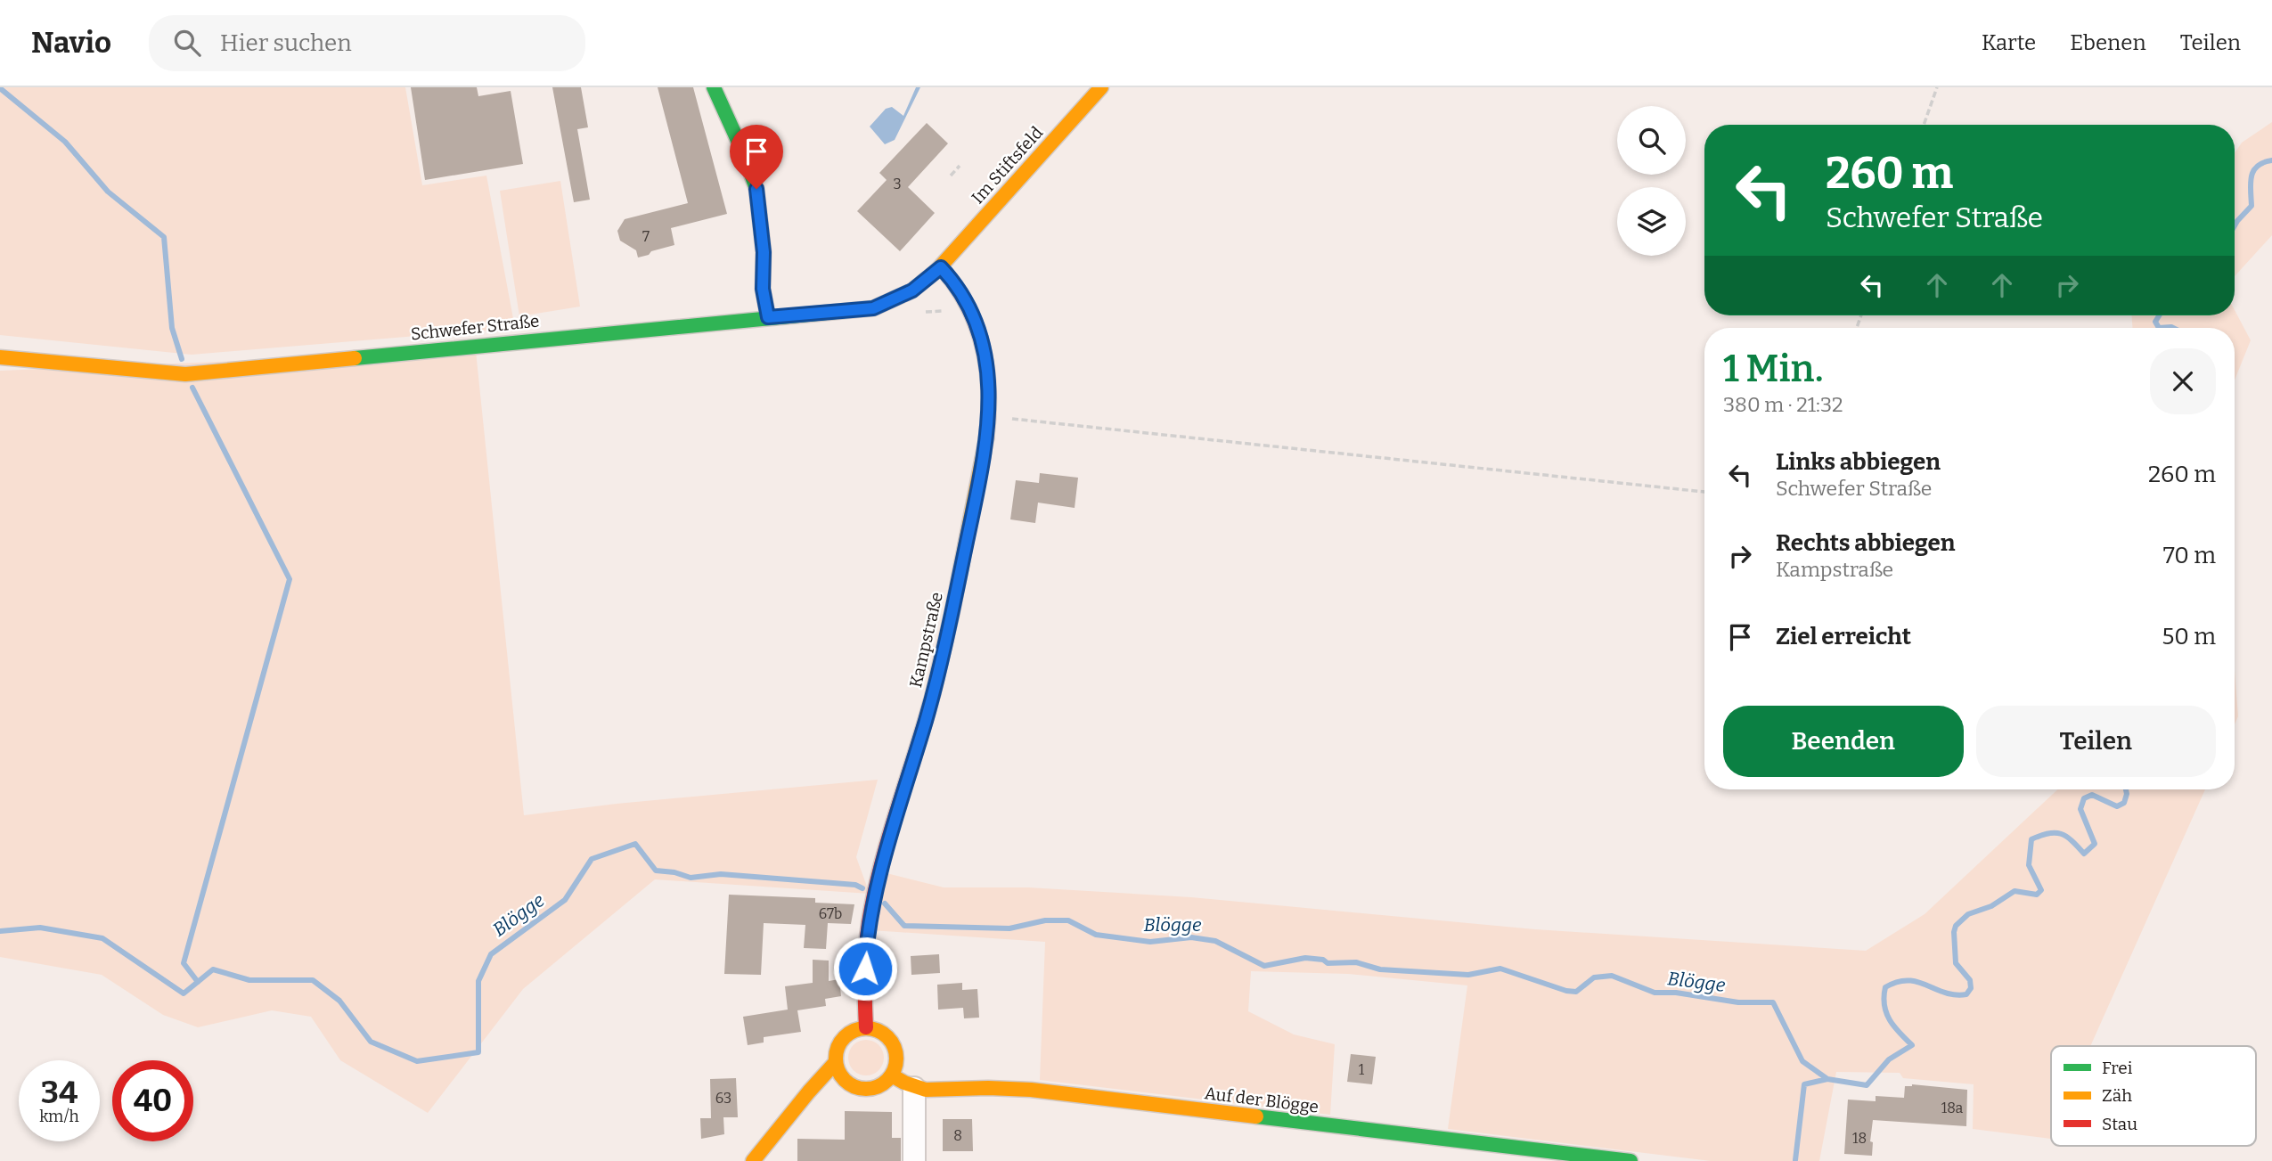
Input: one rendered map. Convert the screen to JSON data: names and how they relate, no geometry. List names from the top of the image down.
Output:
{
  "streets": {
    "street": [
      "Im Stiftsfeld",
      "Schwefer Straße",
      "Kampstraße",
      "Auf der Blögge"
    ]
  },
  "crossings": [
    ["Im Stiftsfeld", "Schwefer Straße"],
    ["Im Stiftsfeld", "Kampstraße"],
    ["Schwefer Straße", "Kampstraße"],
    ["Kampstraße", "Auf der Blögge"]
  ],
  "water": ["Blögge"],
  "house_numbers": [
    "3",
    "7",
    "67b",
    "1",
    "63",
    "18a",
    "8",
    "18"
  ],
  "legend": ["Frei", "Zäh", "Stau"],
  "page": {
    "header": "Navio",
    "search": "Hier suchen",
    "nav": ["Karte", "Ebenen", "Teilen"],
    "turn": ["260 m", "Schwefer Straße"],
    "heading": ["1 Min.", "380 m · 21:32"],
    "list": [
      {
        "name": "Links abbiegen",
        "note": "Schwefer Straße",
        "value": "260 m"
      },
      {
        "name": "Rechts abbiegen",
        "note": "Kampstraße",
        "value": "70 m"
      },
      {
        "name": "Ziel erreicht",
        "value": "50 m"
      }
    ],
    "buttons": ["Beenden", "Teilen"],
    "speed": "34 km/h",
    "limit": "40"
  }
}
